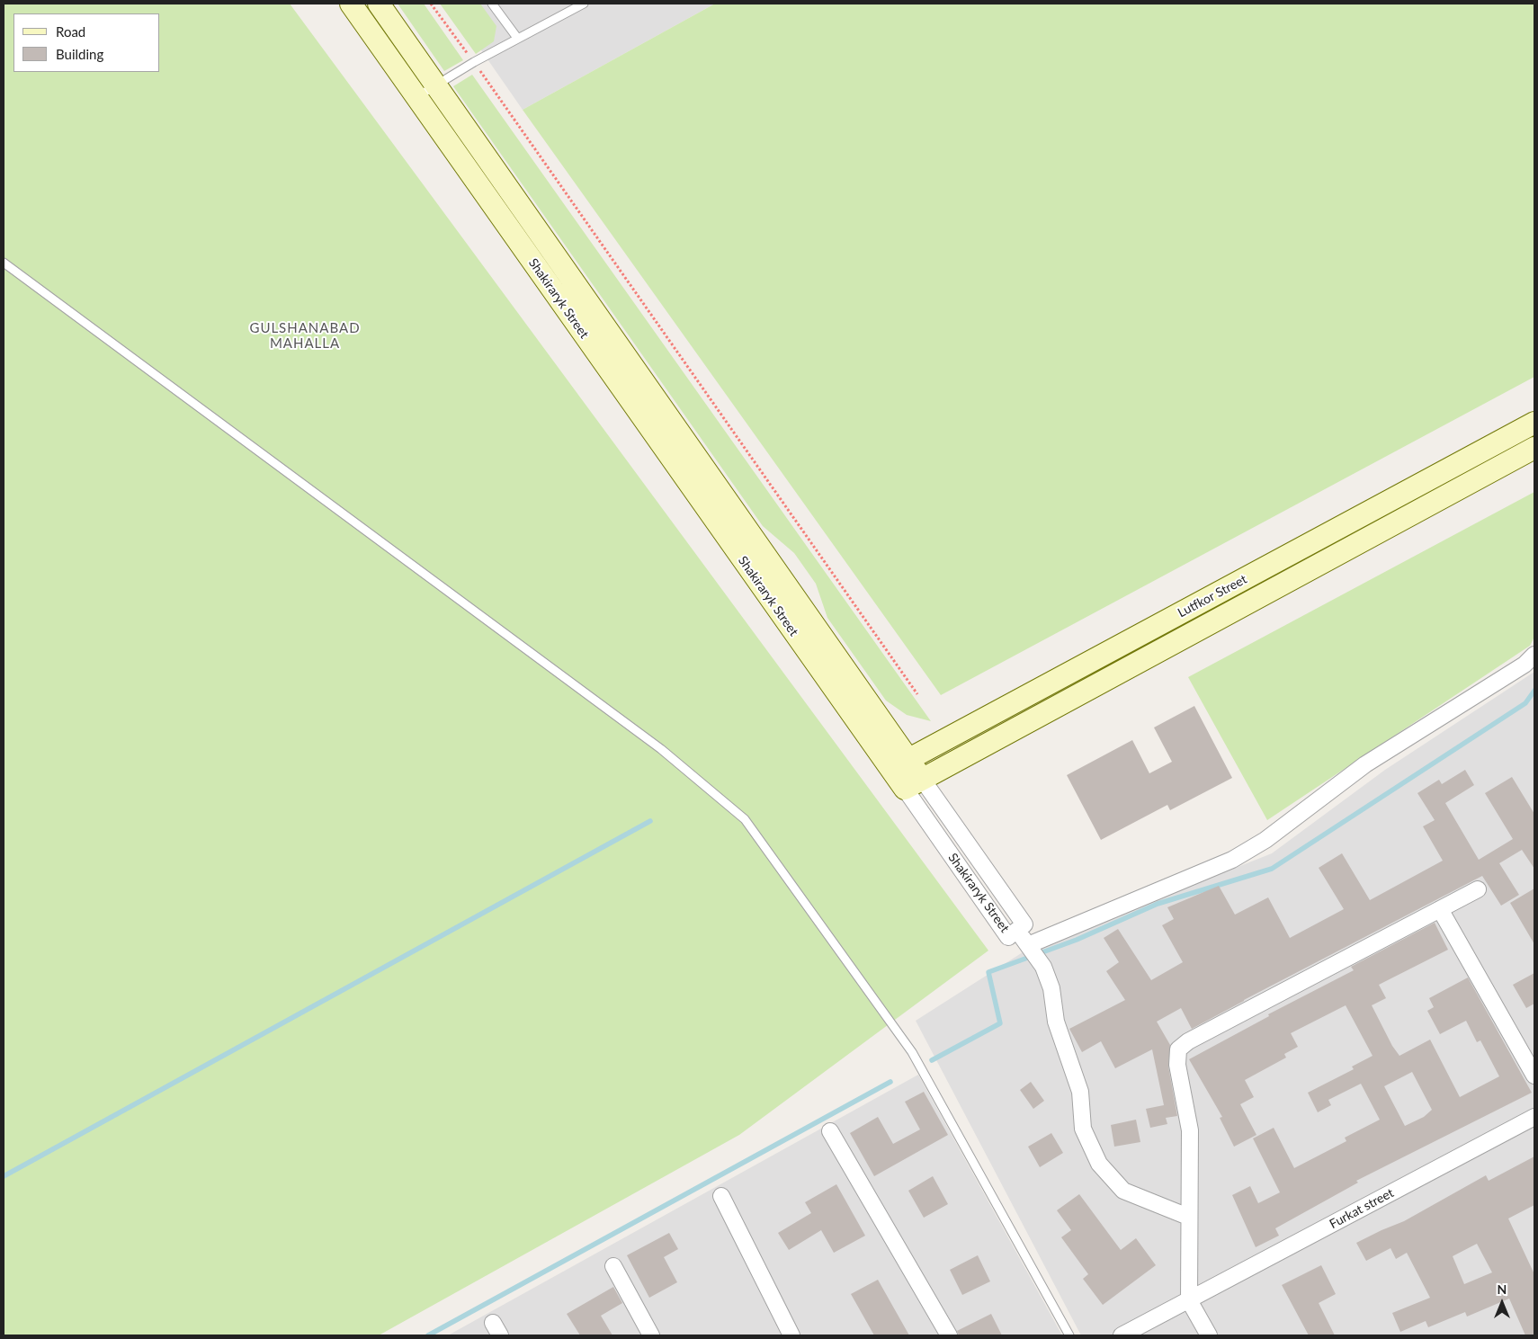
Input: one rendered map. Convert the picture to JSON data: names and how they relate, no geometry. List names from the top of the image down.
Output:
{
  "streets": {
    "main road": ["Shakiraryk Street", "Lutfkor Street"],
    "street": ["Furkat street"]
  },
  "crossings": [
    ["Shakiraryk Street", "Lutfkor Street"]
  ],
  "districts": ["GULSHANABAD MAHALLA"],
  "legend": ["Road", "Building"],
  "north": "top"
}
